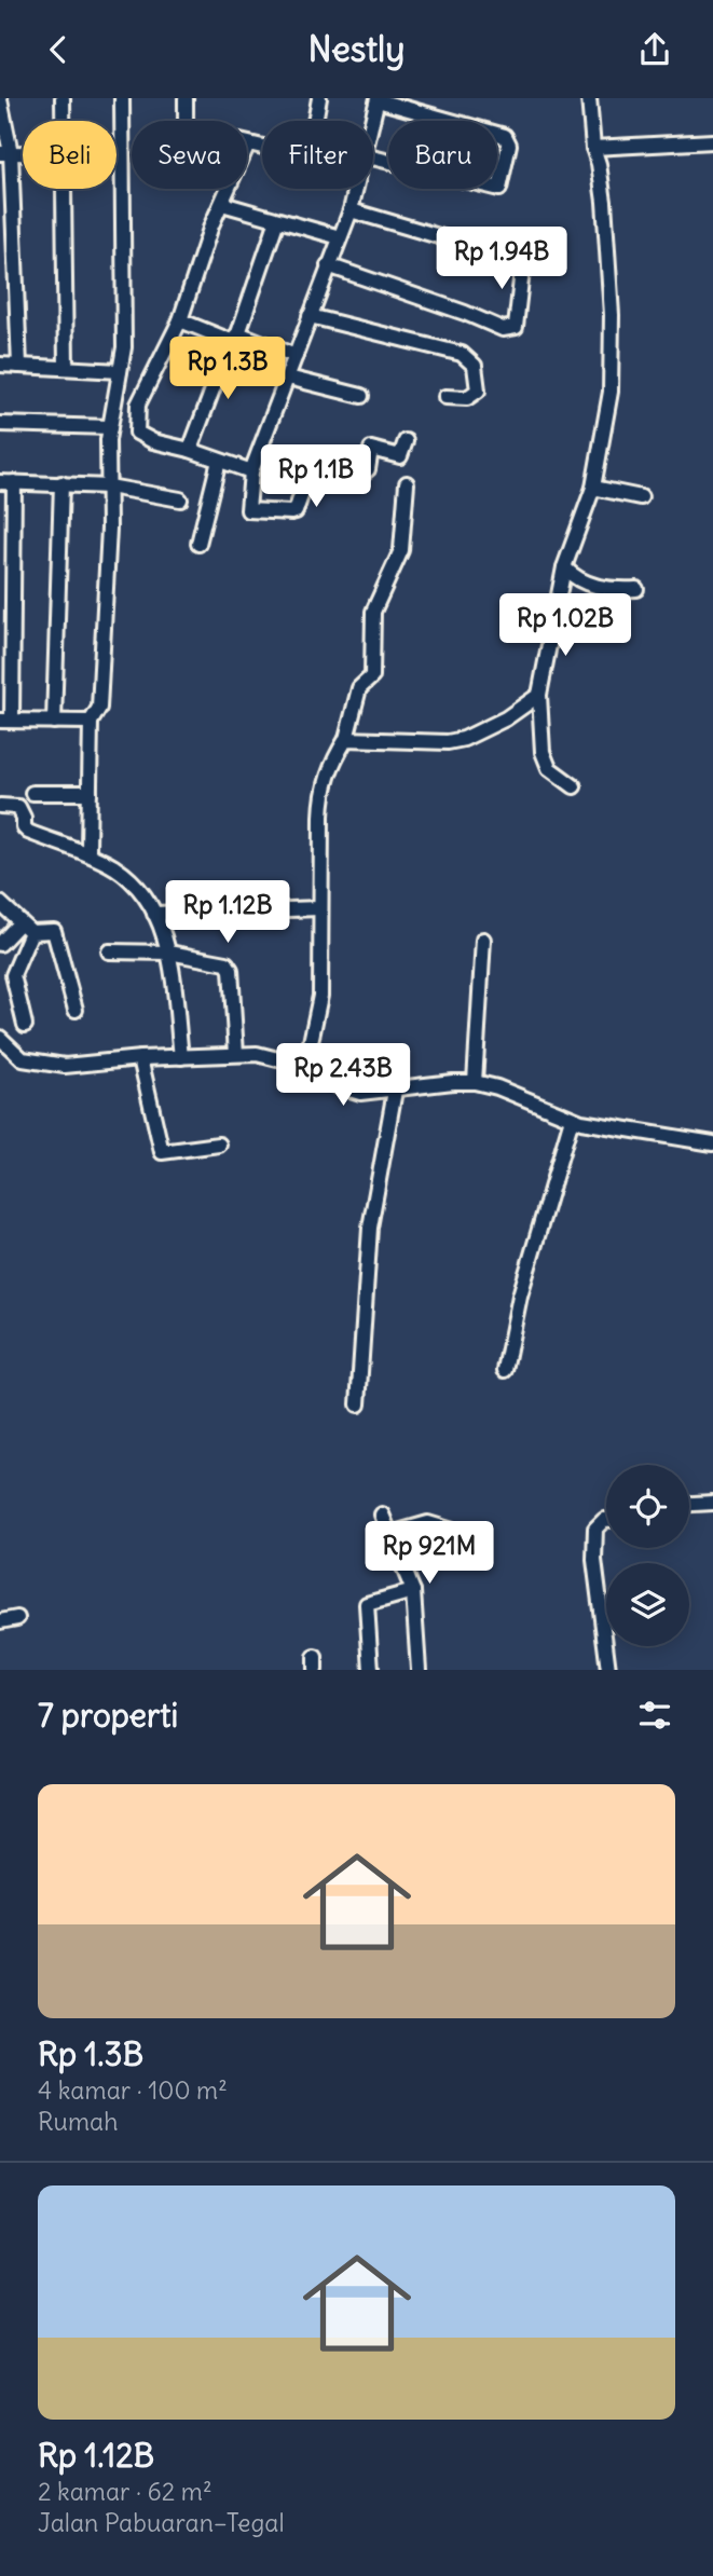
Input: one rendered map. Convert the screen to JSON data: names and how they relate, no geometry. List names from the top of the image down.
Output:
{
  "page": {
    "header": "Nestly",
    "chip": [
      "Beli",
      "Sewa",
      "Filter",
      "Baru"
    ],
    "price": [
      "Rp 1.94B",
      "Rp 1.3B",
      "Rp 1.1B",
      "Rp 1.02B",
      "Rp 1.12B",
      "Rp 2.43B",
      "Rp 921M"
    ],
    "heading": "7 properti",
    "list": [
      {
        "name": "Rp 1.3B",
        "note": "4 kamar · 100 m² · Rumah"
      },
      {
        "name": "Rp 1.12B",
        "note": "2 kamar · 62 m² · Jalan Pabuaran–Tegal"
      }
    ]
  }
}
